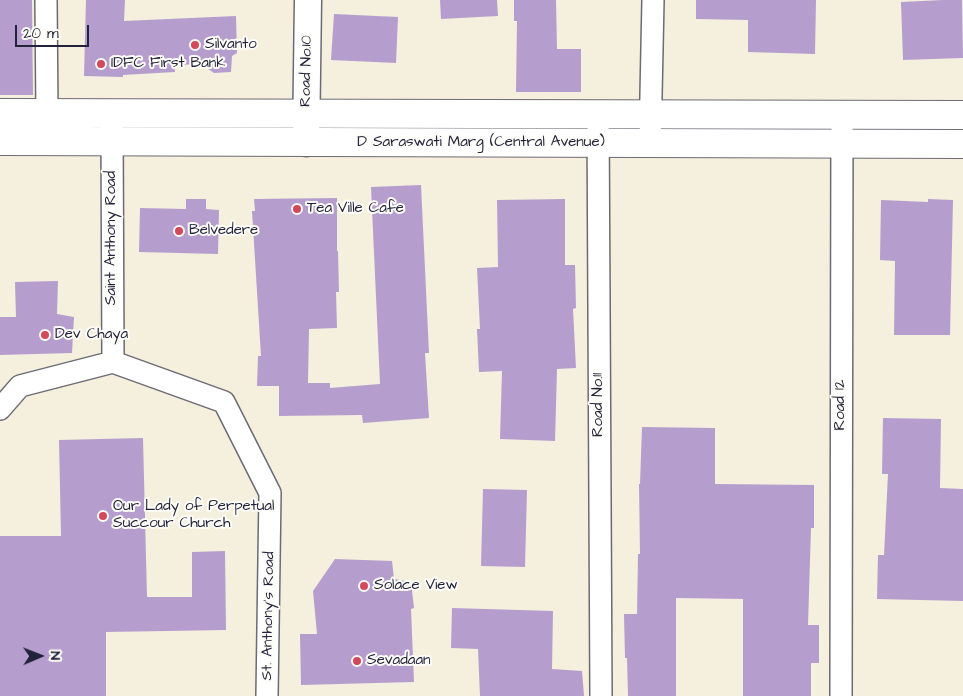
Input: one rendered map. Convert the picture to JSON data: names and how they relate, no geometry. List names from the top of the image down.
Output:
{
  "streets": {
    "main road": ["D Saraswati Marg (Central Avenue)"],
    "street": [
      "Road No.10",
      "Saint Anthony Road",
      "Road No.11",
      "Road 12",
      "St. Anthony's Road"
    ]
  },
  "crossings": [
    ["Road No.10", "D Saraswati Marg (Central Avenue)"],
    ["D Saraswati Marg (Central Avenue)", "Saint Anthony Road"],
    ["D Saraswati Marg (Central Avenue)", "Road No.11"],
    ["D Saraswati Marg (Central Avenue)", "Road 12"],
    ["Saint Anthony Road", "St. Anthony's Road"]
  ],
  "places": [
    "Silvanto",
    "IDFC First Bank",
    "Tea Ville Cafe",
    "Belvedere",
    "Dev Chaya",
    "Our Lady of Perpetual Succour Church",
    "Solace View",
    "Sevadaan"
  ],
  "scale_bar": "20 m",
  "north": "right"
}
